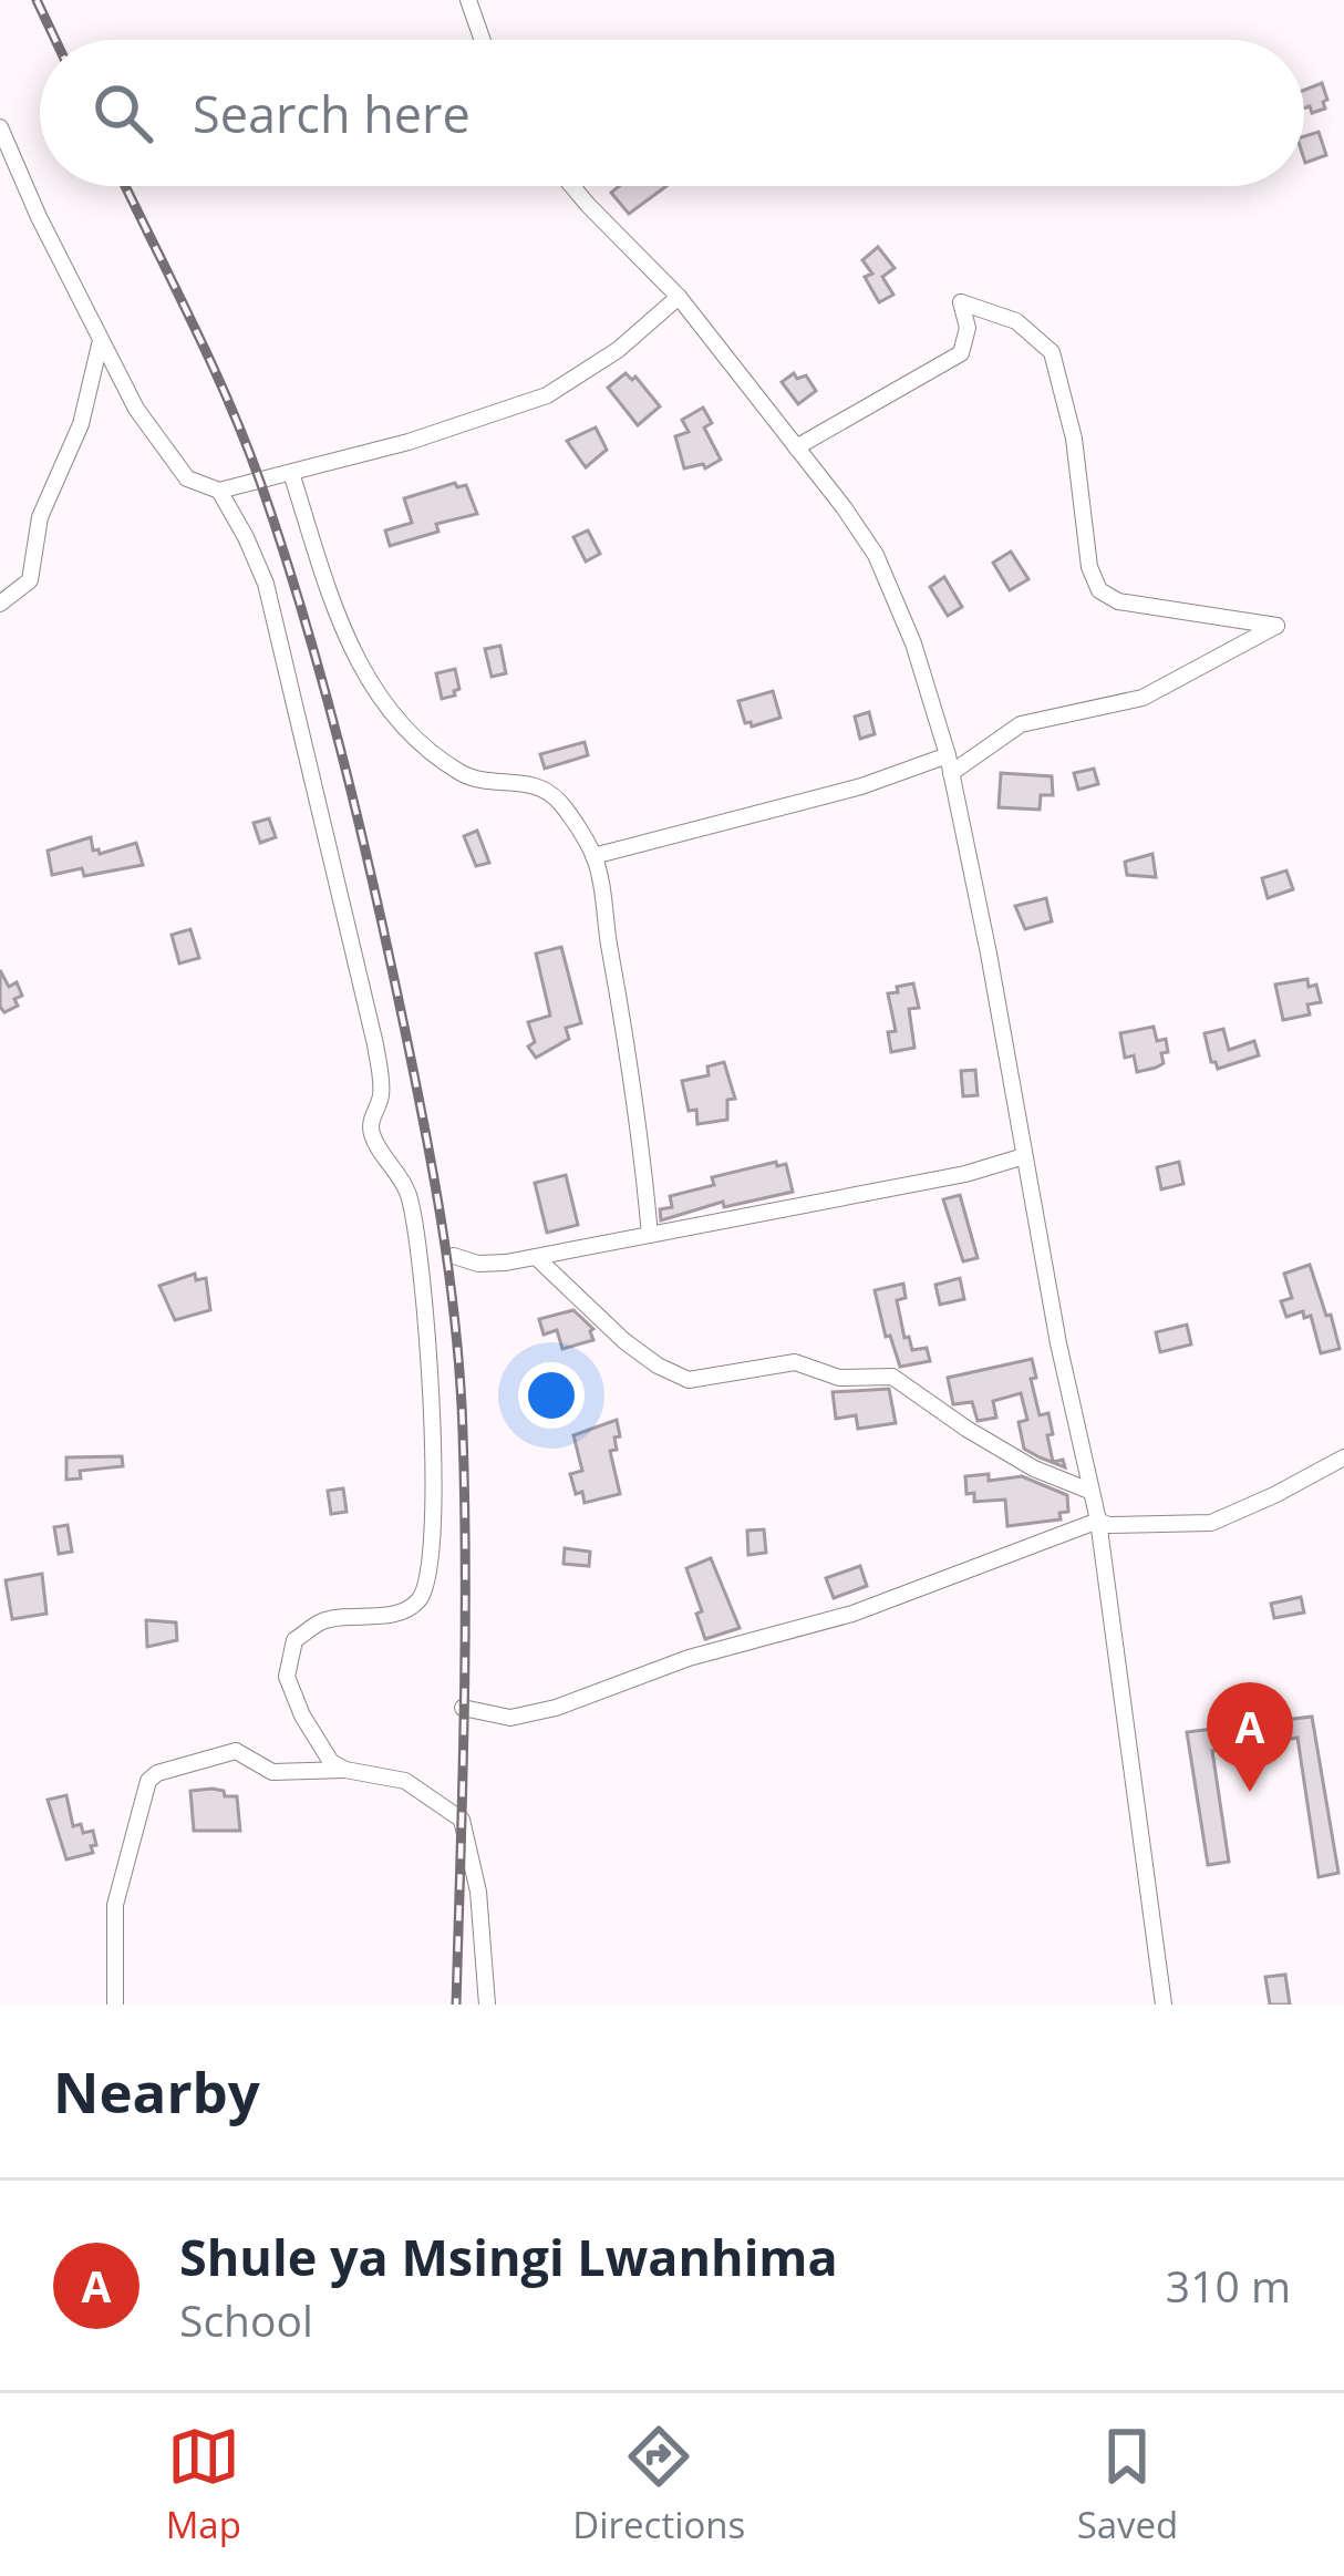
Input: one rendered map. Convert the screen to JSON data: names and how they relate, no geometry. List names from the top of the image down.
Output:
{
  "page": {
    "search": "Search here",
    "pins": "A",
    "heading": "Nearby",
    "list": [
      {
        "mark": "A",
        "name": "Shule ya Msingi Lwanhima",
        "note": "School",
        "value": "310 m"
      }
    ],
    "nav": ["Map", "Directions", "Saved"]
  }
}
